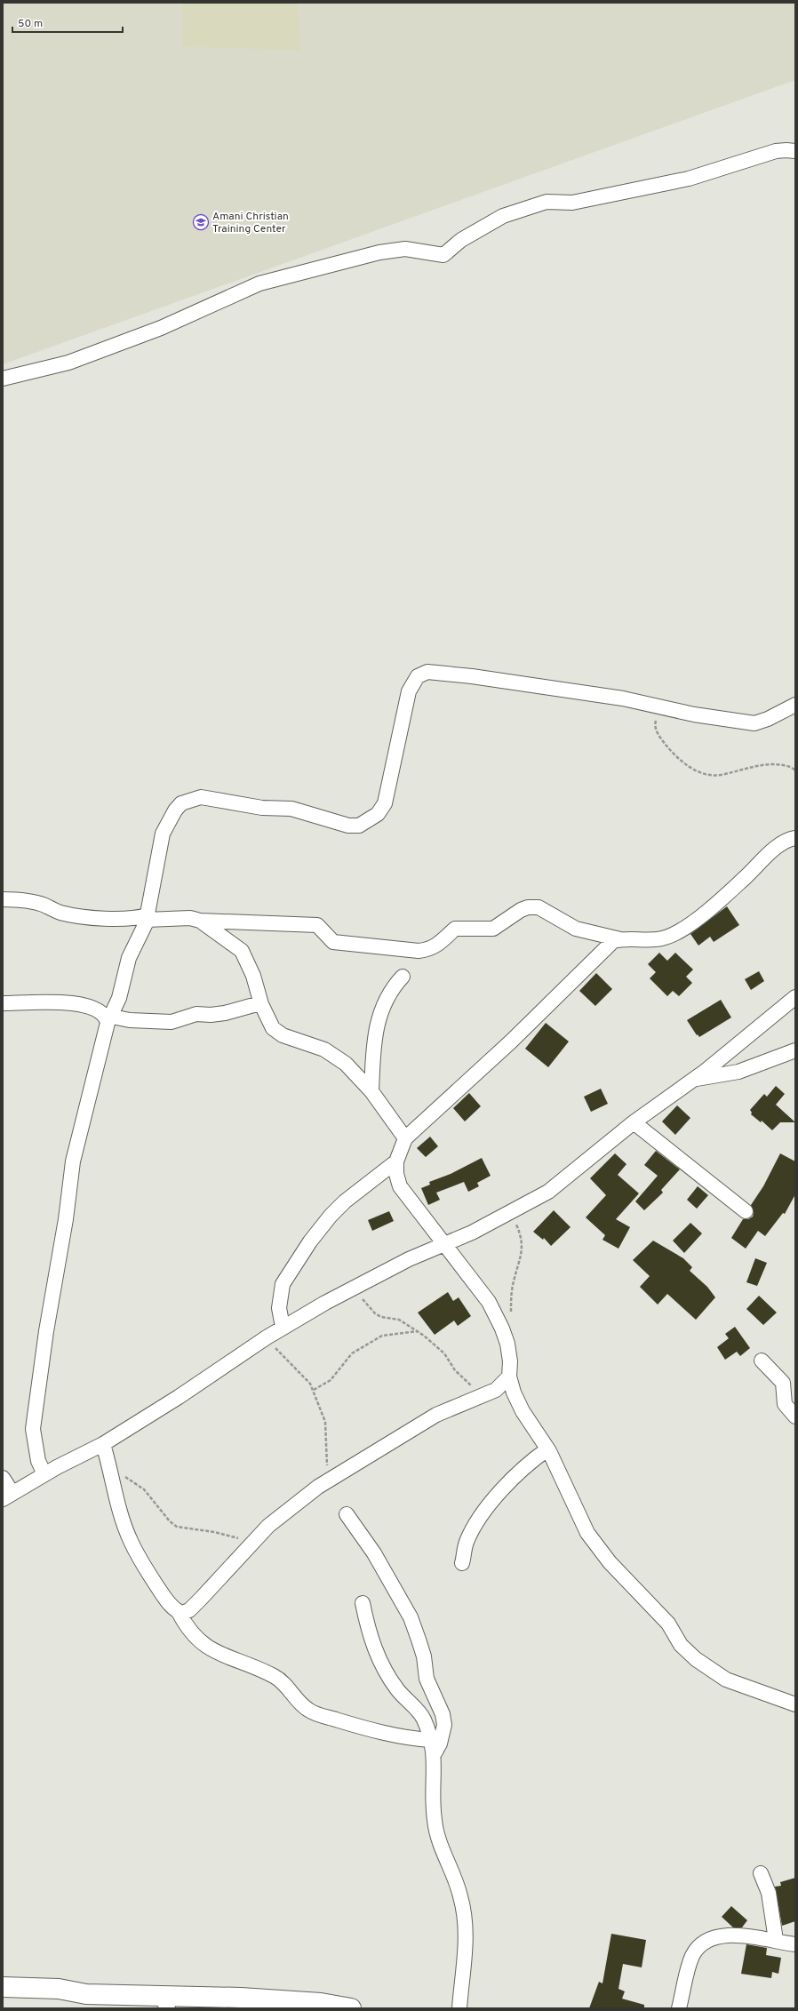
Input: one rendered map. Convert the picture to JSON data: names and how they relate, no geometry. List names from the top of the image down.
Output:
{
  "places": {
    "school or university": ["Amani Christian Training Center"]
  },
  "scale_bar": "50 m"
}
